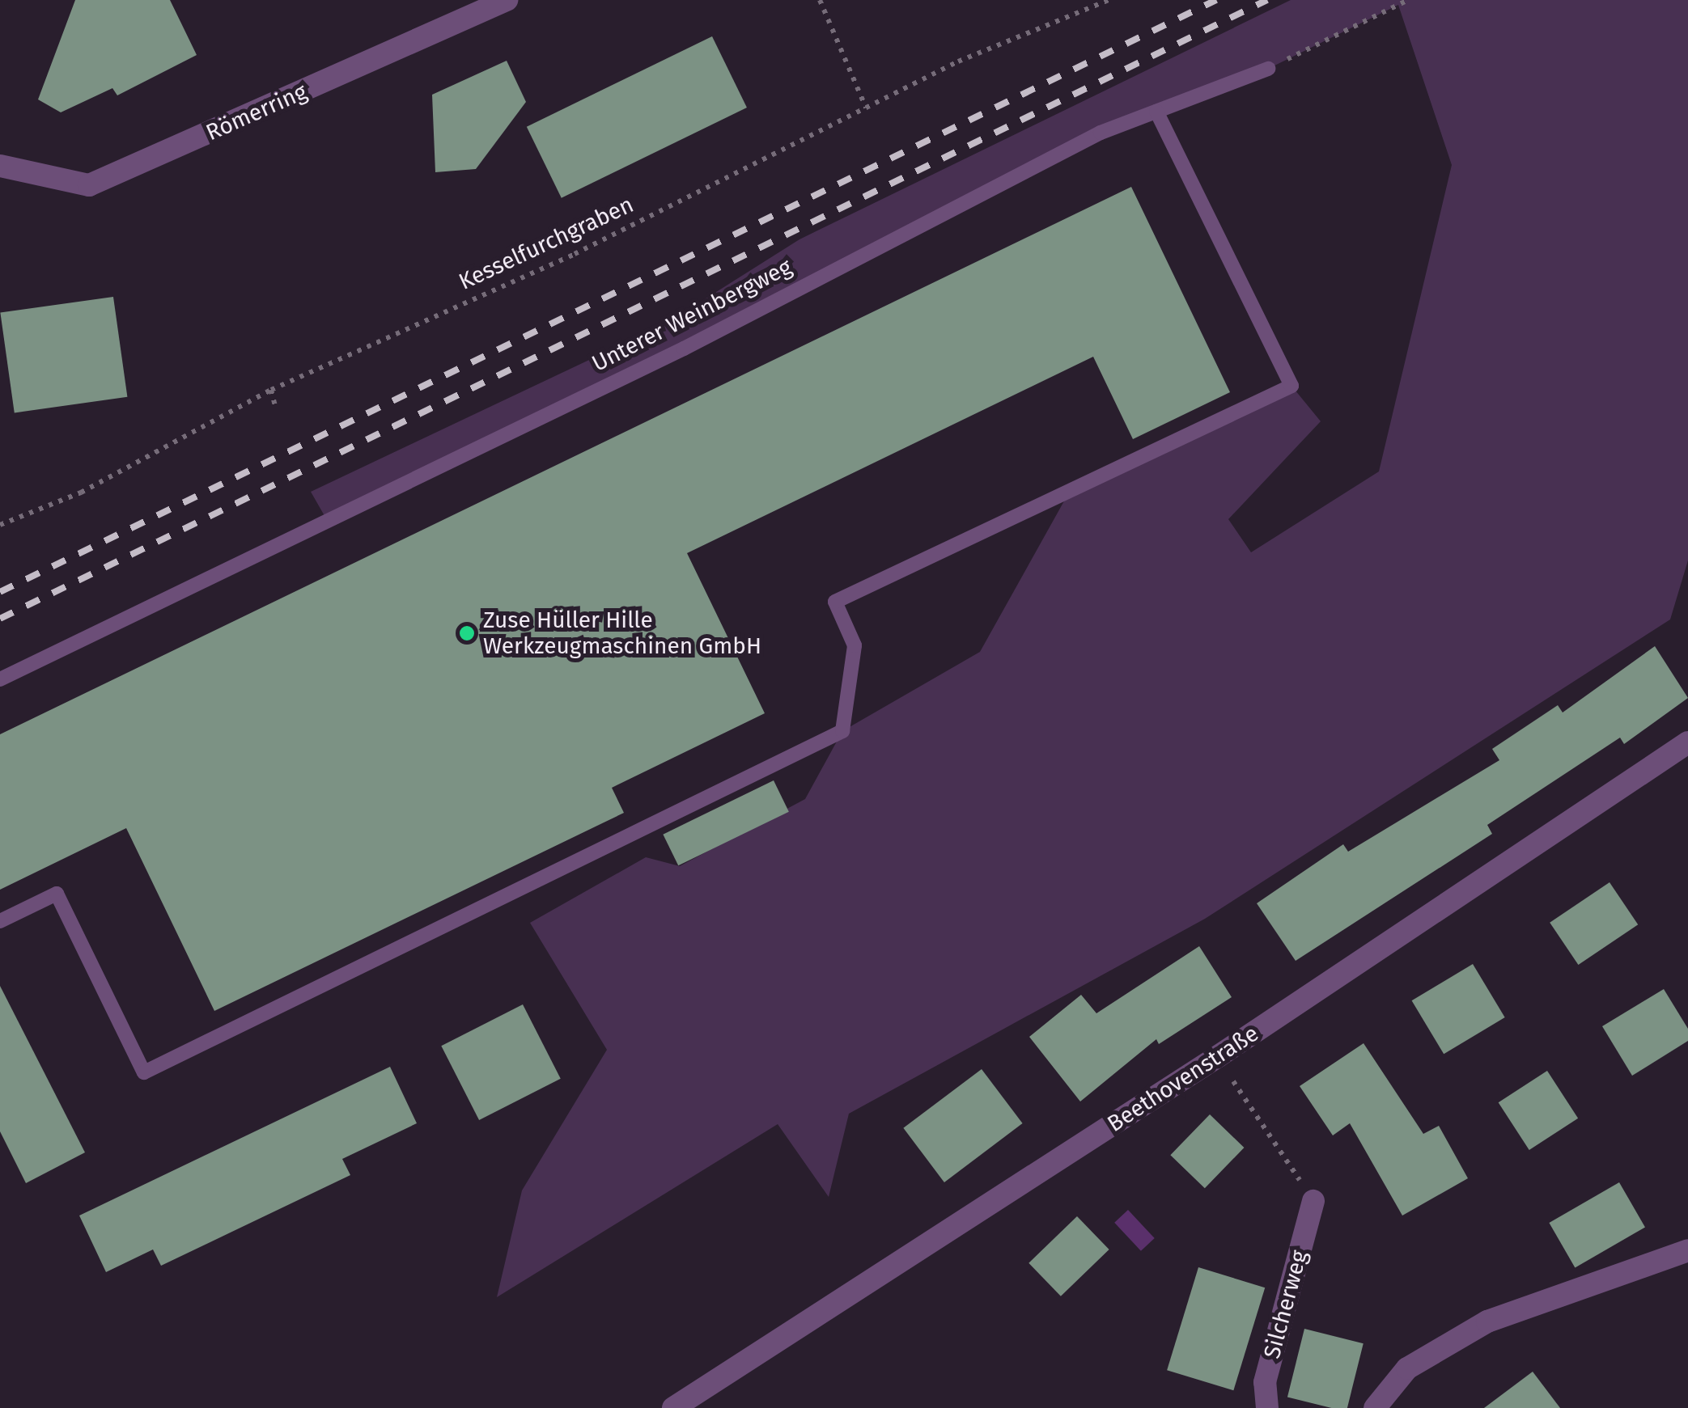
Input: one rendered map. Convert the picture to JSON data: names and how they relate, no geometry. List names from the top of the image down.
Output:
{
  "streets": {
    "street": ["Römerring", "Beethovenstraße", "Silcherweg"],
    "lane": ["Unterer Weinbergweg"],
    "path": ["Kesselfurchgraben"]
  },
  "places": ["Zuse Hüller Hille Werkzeugmaschinen GmbH"]
}
